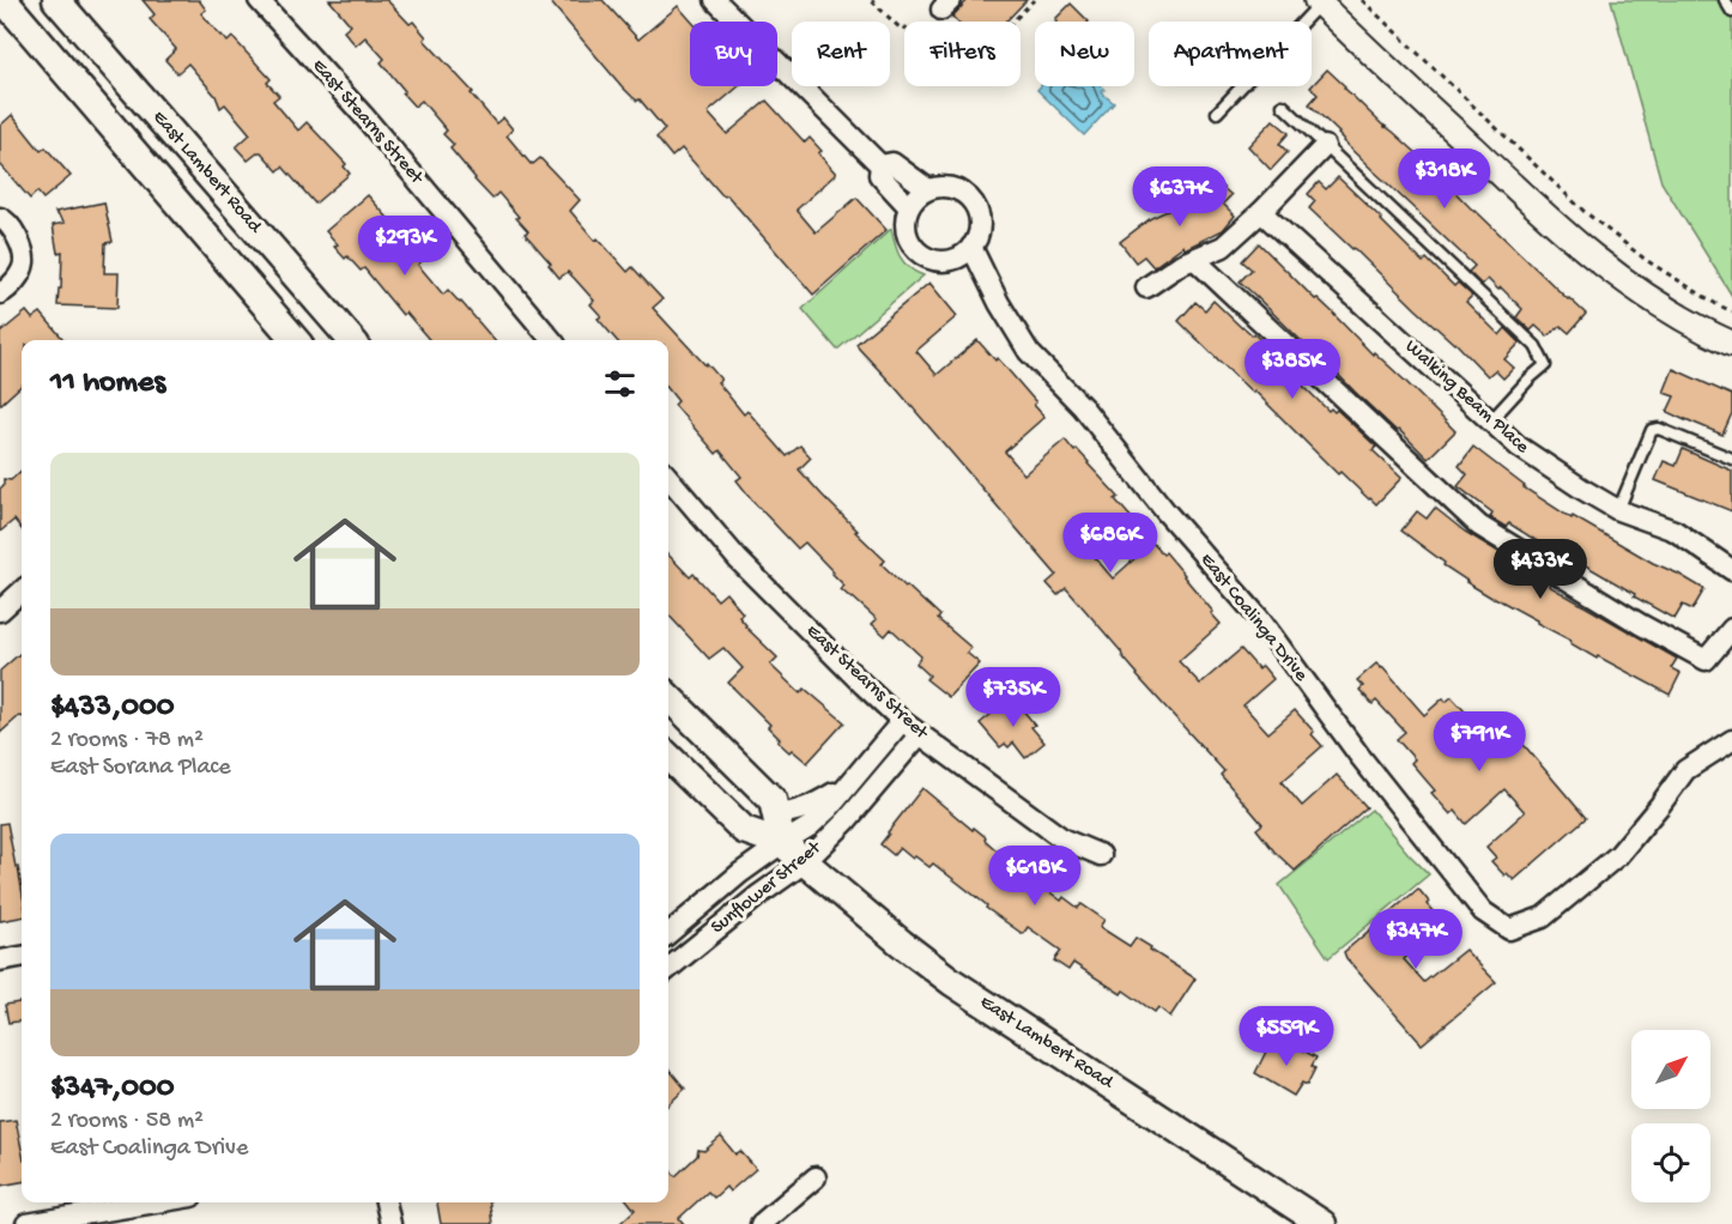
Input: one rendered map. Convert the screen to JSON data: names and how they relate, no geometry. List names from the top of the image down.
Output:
{
  "streets": {
    "main road": ["East Lambert Road"],
    "street": [
      "East Stearns Street",
      "Walking Beam Place",
      "East Coalinga Drive",
      "Sunflower Street"
    ]
  },
  "crossings": [
    ["East Stearns Street", "Sunflower Street"],
    ["East Lambert Road", "Sunflower Street"]
  ],
  "north": "top right",
  "page": {
    "chip": [
      "Buy",
      "Rent",
      "Filters",
      "New",
      "Apartment"
    ],
    "price": [
      "$318K",
      "$637K",
      "$293K",
      "$385K",
      "$686K",
      "$433K",
      "$735K",
      "$791K",
      "$618K",
      "$347K",
      "$559K"
    ],
    "heading": "11 homes",
    "list": [
      {
        "name": "$433,000",
        "note": "2 rooms · 78 m² · East Sorana Place"
      },
      {
        "name": "$347,000",
        "note": "2 rooms · 58 m² · East Coalinga Drive"
      }
    ]
  }
}
